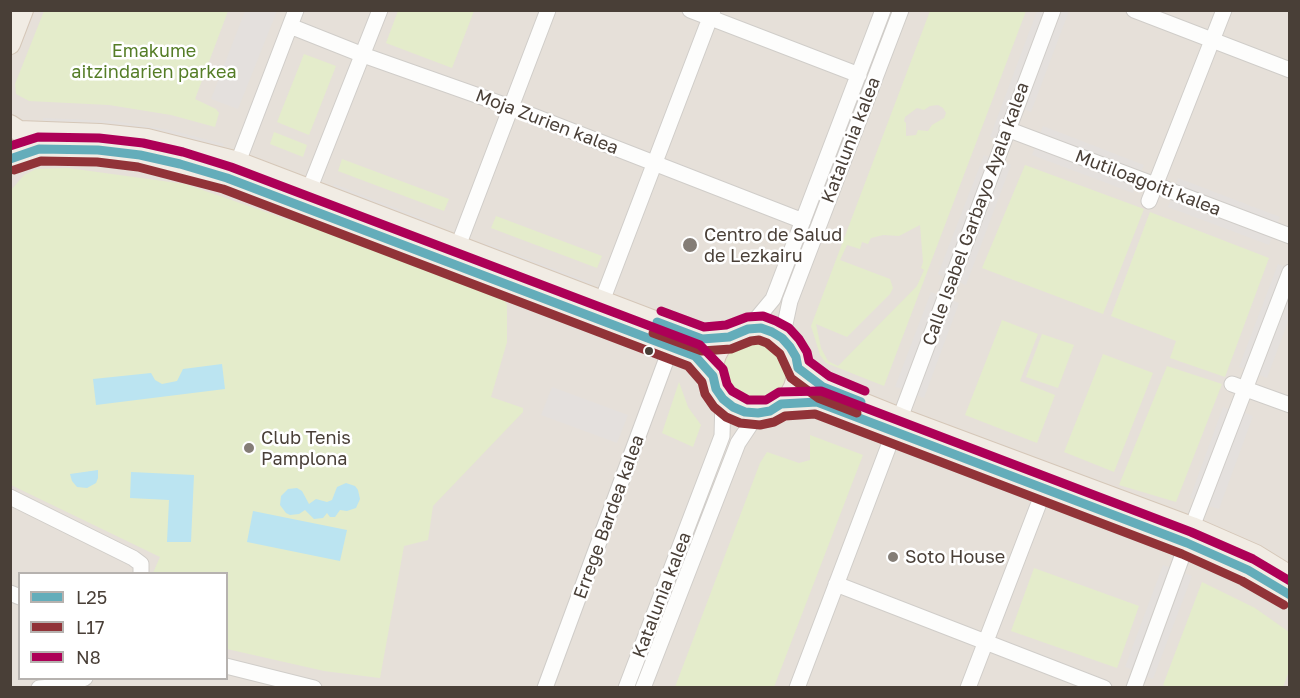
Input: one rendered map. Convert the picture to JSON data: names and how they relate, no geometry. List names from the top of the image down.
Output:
{
  "streets": {
    "street": [
      "Moja Zurien kalea",
      "Katalunia kalea",
      "Mutiloagoiti kalea",
      "Calle Isabel Garbayo Ayala kalea",
      "Errege Bardea kalea"
    ]
  },
  "crossings": [
    ["Moja Zurien kalea", "Katalunia kalea"],
    ["Mutiloagoiti kalea", "Calle Isabel Garbayo Ayala kalea"]
  ],
  "parks": ["Emakume aitzindarien parkea"],
  "places": ["Centro de Salud de Lezkairu", "Club Tenis Pamplona", "Soto House"],
  "lines": ["transit line N8", "transit line L25", "transit line L17"],
  "legend": ["L25", "L17", "N8"]
}
